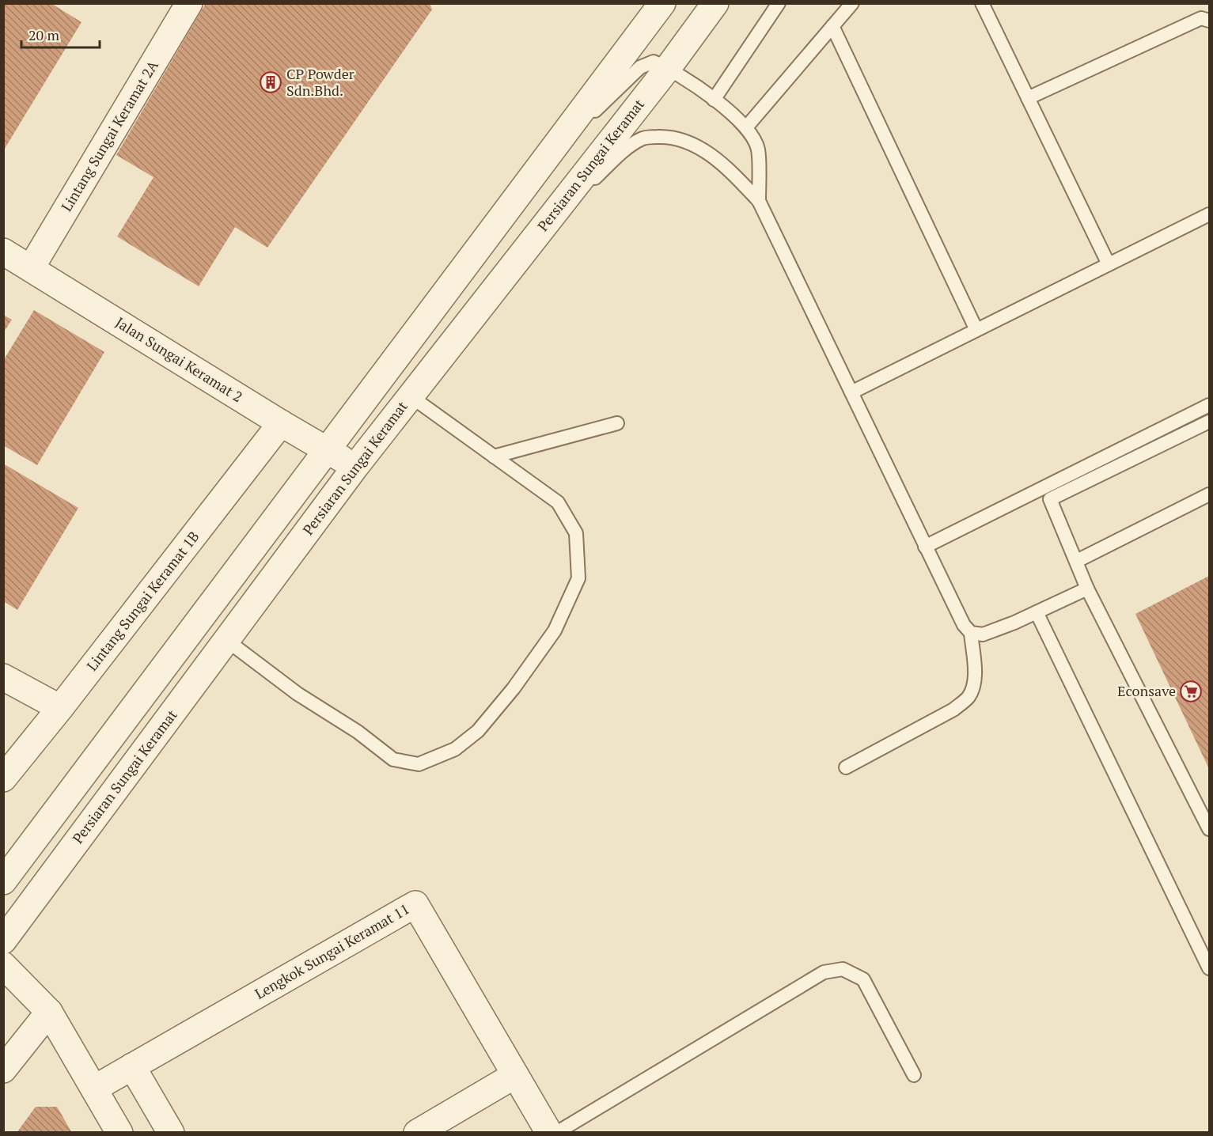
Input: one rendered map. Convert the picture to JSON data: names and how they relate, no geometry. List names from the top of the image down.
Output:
{
  "streets": {
    "street": [
      "Lintang Sungai Keramat 2A",
      "Persiaran Sungai Keramat",
      "Jalan Sungai Keramat 2",
      "Lintang Sungai Keramat 1B",
      "Lengkok Sungai Keramat 11"
    ]
  },
  "crossings": [
    ["Lintang Sungai Keramat 2A", "Jalan Sungai Keramat 2"],
    ["Persiaran Sungai Keramat", "Jalan Sungai Keramat 2"],
    ["Jalan Sungai Keramat 2", "Lintang Sungai Keramat 1B"]
  ],
  "places": {
    "building": ["CP Powder Sdn.Bhd."],
    "supermarket": ["Econsave"]
  },
  "scale_bar": "20 m"
}
